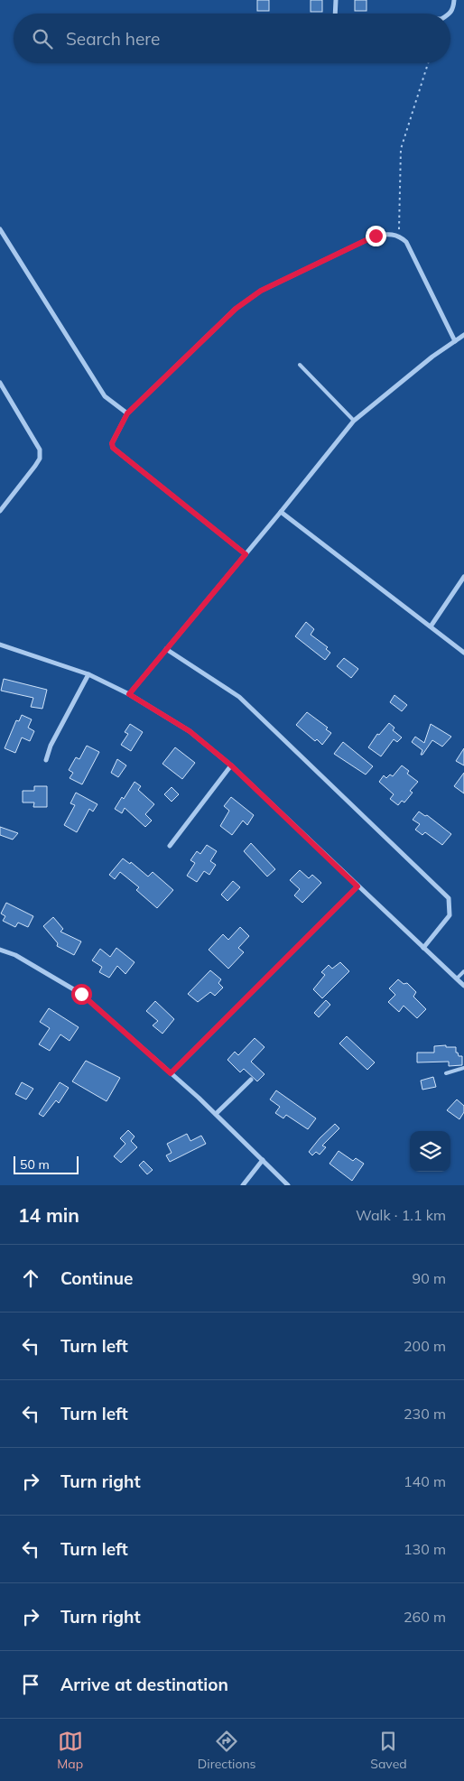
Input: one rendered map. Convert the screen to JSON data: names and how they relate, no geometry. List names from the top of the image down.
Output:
{
  "scale_bar": "50 m",
  "page": {
    "search": "Search here",
    "scale": "50 m",
    "heading": ["14 min", "Walk · 1.1 km"],
    "list": [
      ["Continue", "90 m"],
      ["Turn left", "200 m"],
      ["Turn left", "230 m"],
      ["Turn right", "140 m"],
      ["Turn left", "130 m"],
      ["Turn right", "260 m"],
      "Arrive at destination"
    ],
    "nav": ["Map", "Directions", "Saved"]
  }
}
